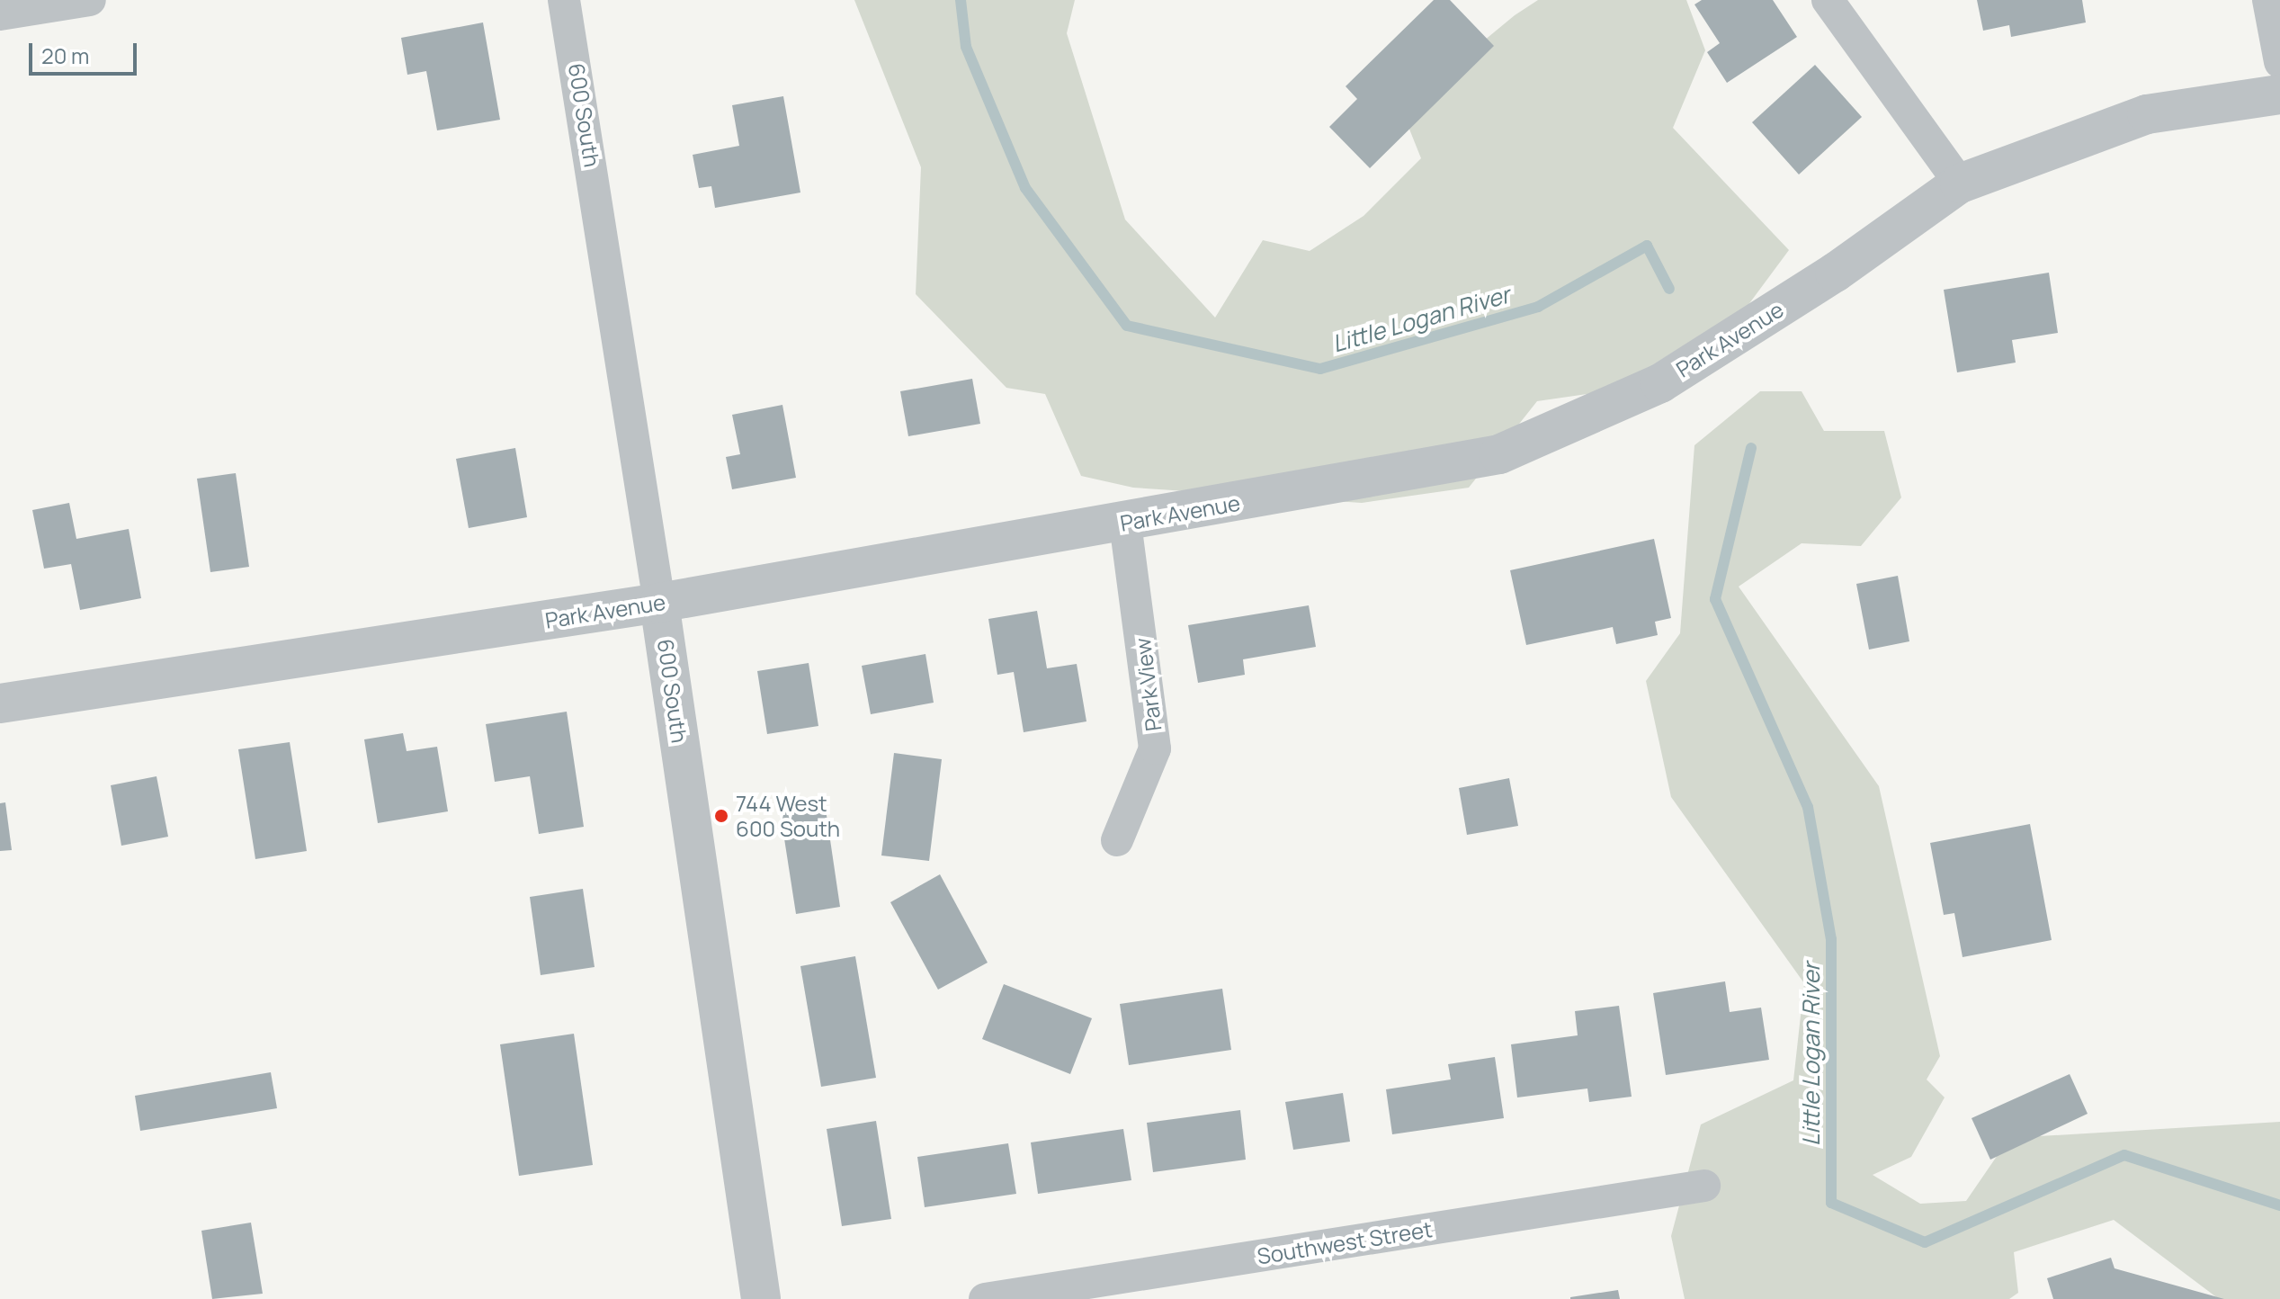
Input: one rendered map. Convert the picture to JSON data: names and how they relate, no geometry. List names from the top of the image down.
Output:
{
  "streets": {
    "street": [
      "600 South",
      "Park Avenue",
      "Park View",
      "Southwest Street"
    ]
  },
  "crossings": [
    ["600 South", "Park Avenue"],
    ["Park Avenue", "Park View"]
  ],
  "water": ["Little Logan River"],
  "places": ["744 West 600 South"],
  "scale_bar": "20 m"
}
